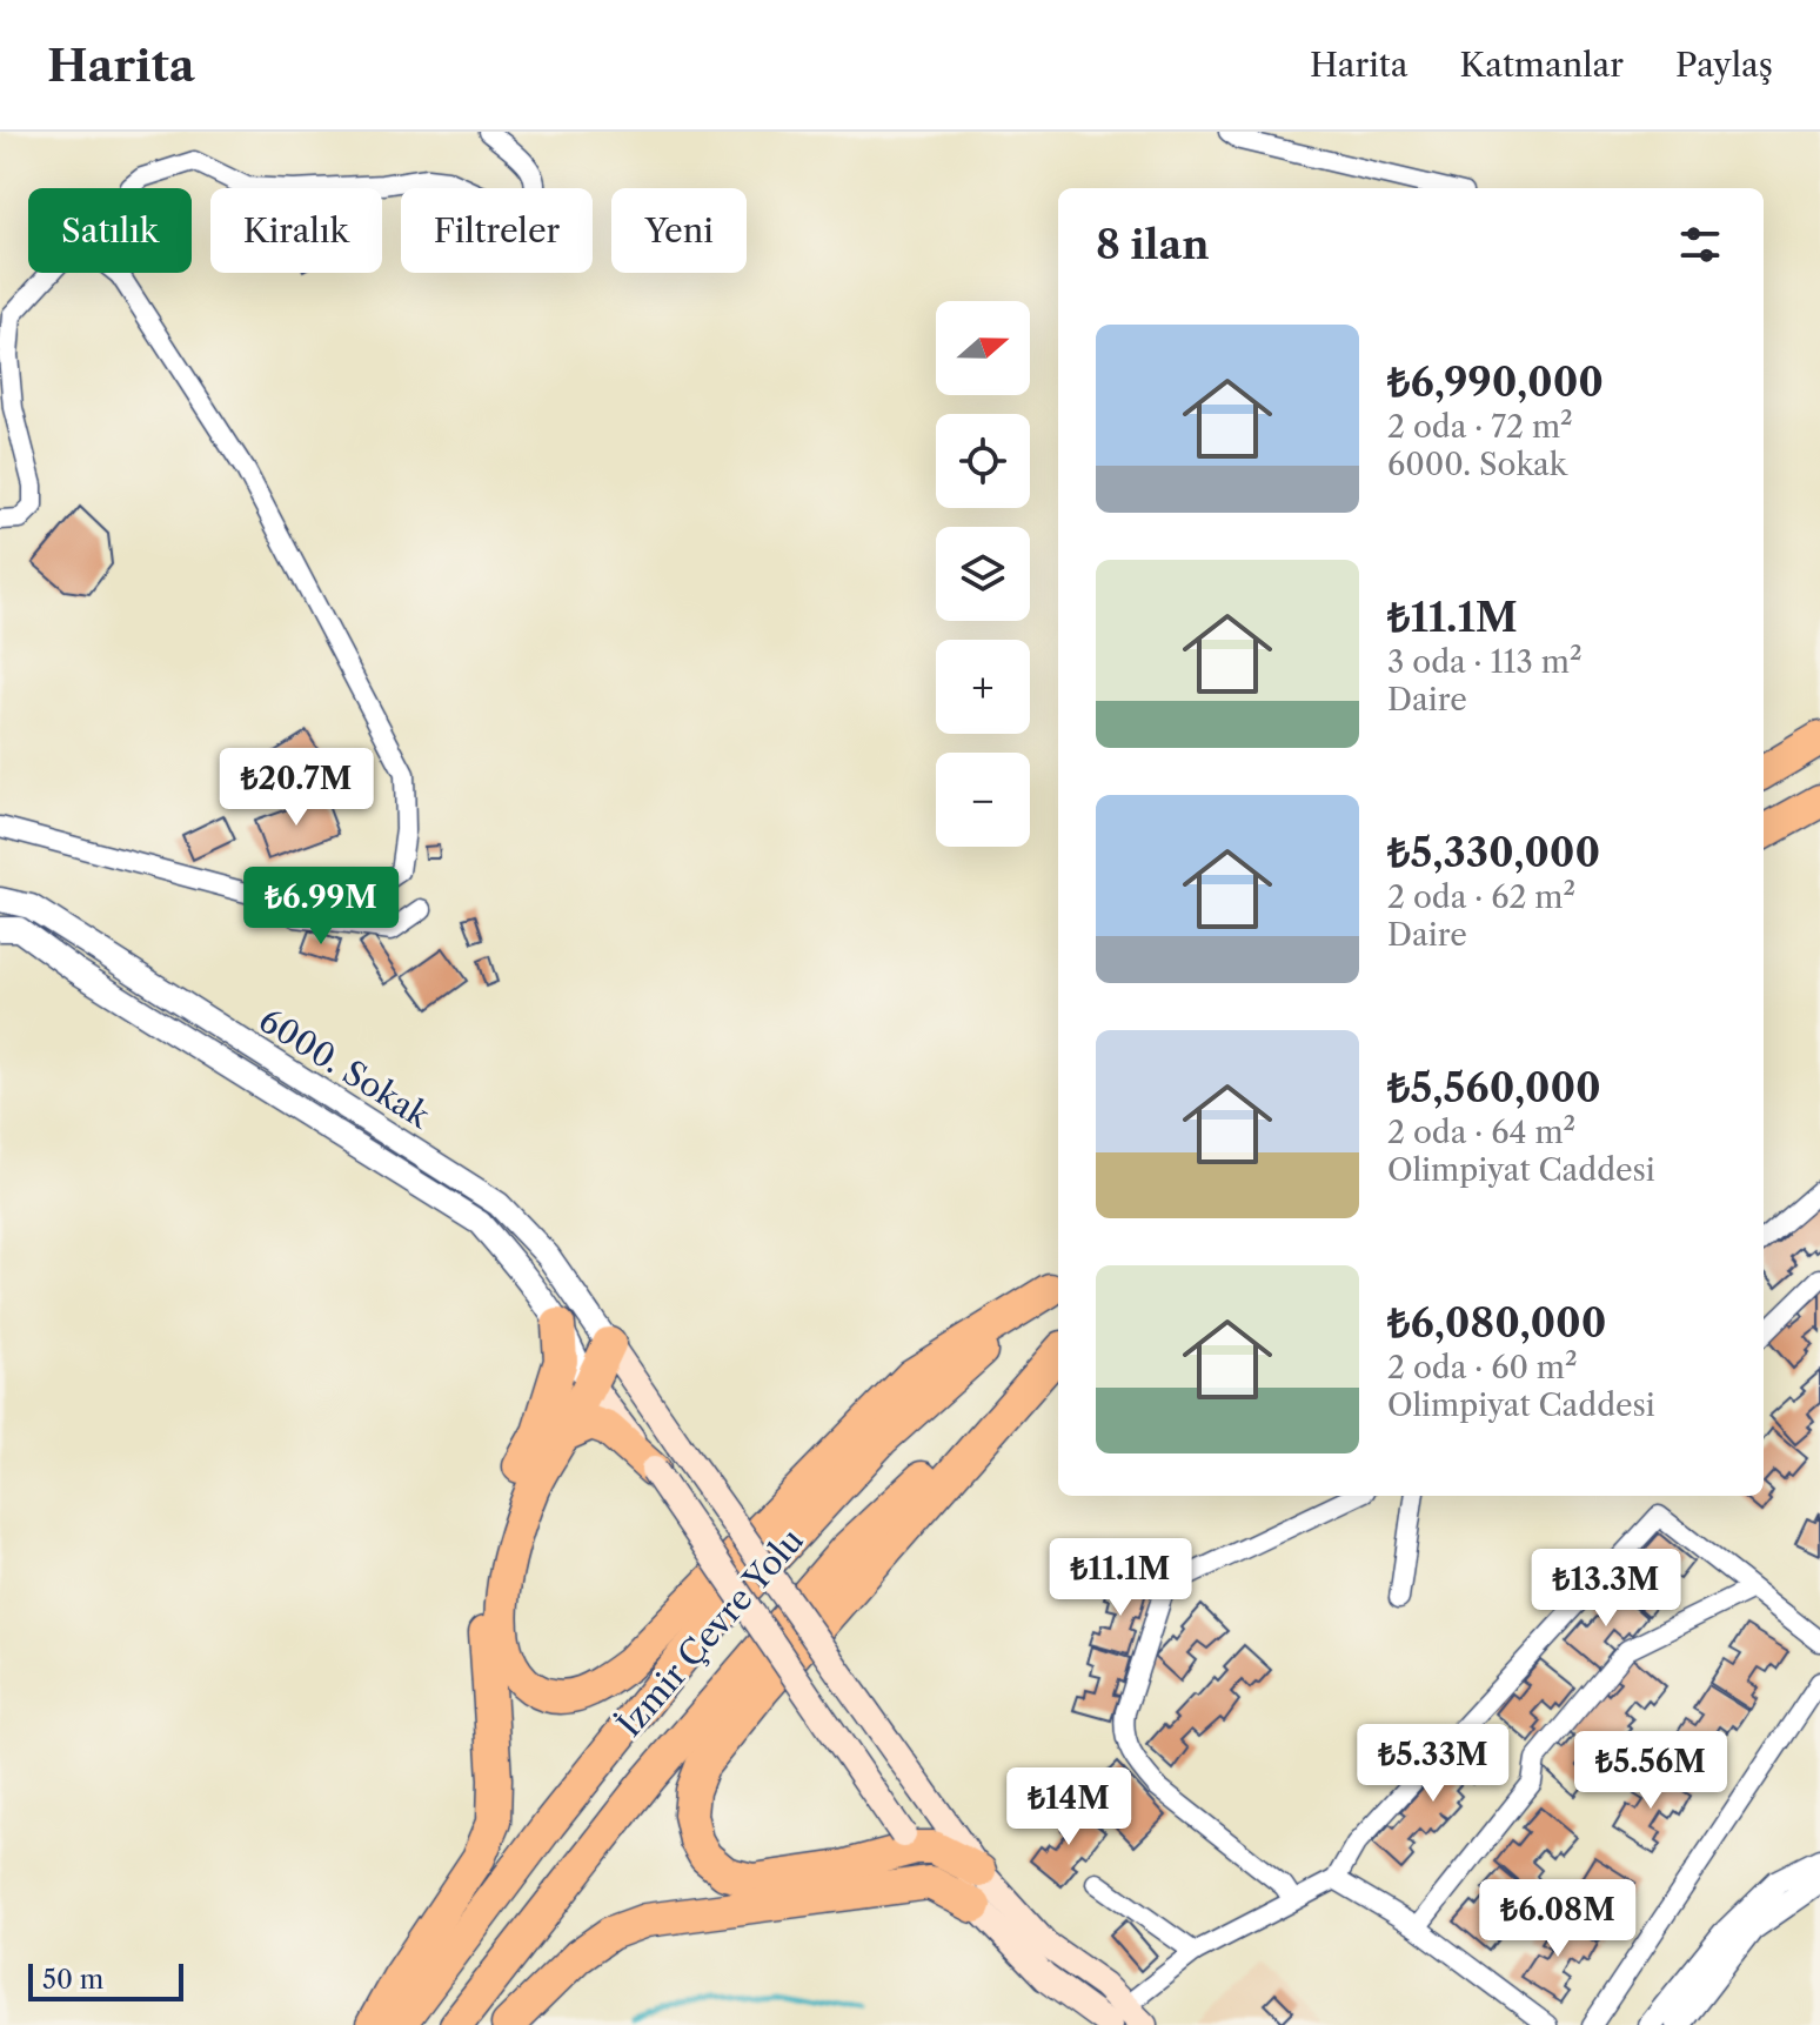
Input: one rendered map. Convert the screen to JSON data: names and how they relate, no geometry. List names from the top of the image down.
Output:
{
  "streets": {
    "highway": ["İzmir Çevre Yolu"],
    "street": ["6000. Sokak"]
  },
  "scale_bar": "50 m",
  "north": "right",
  "page": {
    "header": "Harita",
    "nav": ["Harita", "Katmanlar", "Paylaş"],
    "chip": [
      "Satılık",
      "Kiralık",
      "Filtreler",
      "Yeni"
    ],
    "heading": "8 ilan",
    "map_buttons": ["+", "−"],
    "list": [
      {
        "name": "₺6,990,000",
        "note": "2 oda · 72 m² · 6000. Sokak"
      },
      {
        "name": "₺11.1M",
        "note": "3 oda · 113 m² · Daire"
      },
      {
        "name": "₺5,330,000",
        "note": "2 oda · 62 m² · Daire"
      },
      {
        "name": "₺5,560,000",
        "note": "2 oda · 64 m² · Olimpiyat Caddesi"
      },
      {
        "name": "₺6,080,000",
        "note": "2 oda · 60 m² · Olimpiyat Caddesi"
      }
    ],
    "price": [
      "₺20.7M",
      "₺6.99M",
      "₺11.1M",
      "₺13.3M",
      "₺5.33M",
      "₺5.56M",
      "₺14M",
      "₺6.08M"
    ],
    "scale": "50 m"
  }
}
